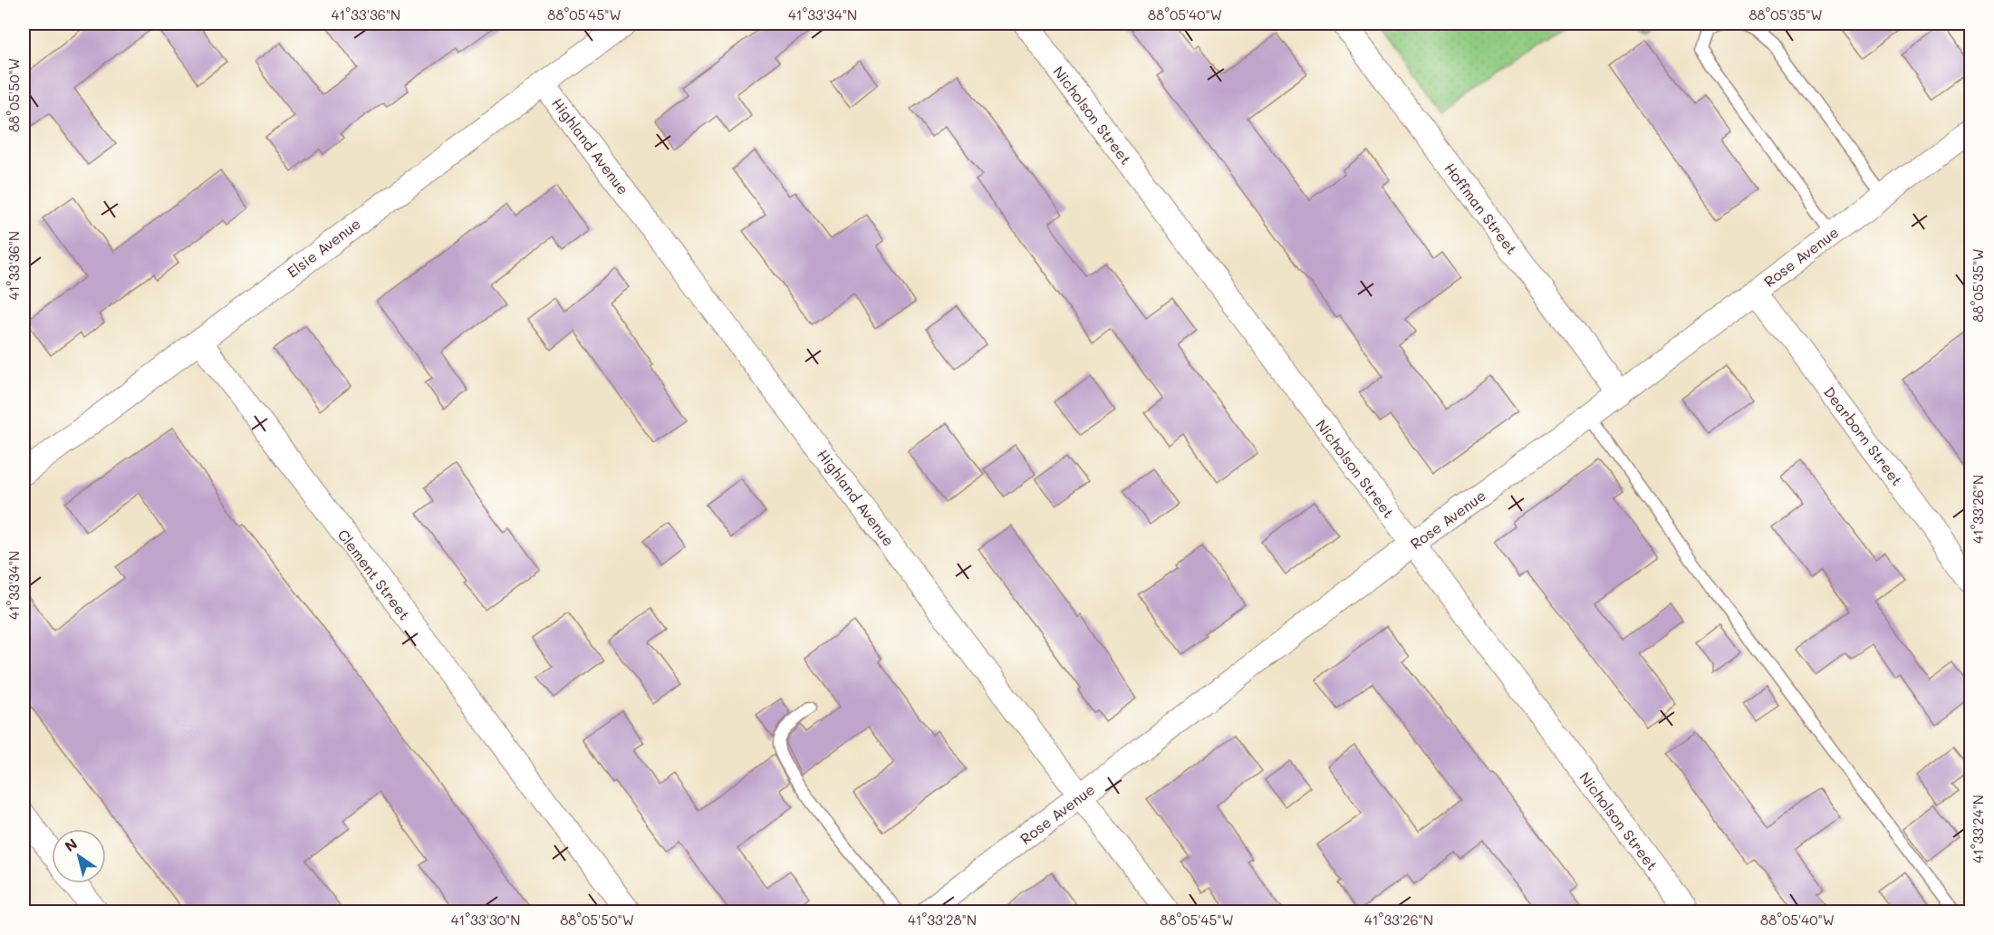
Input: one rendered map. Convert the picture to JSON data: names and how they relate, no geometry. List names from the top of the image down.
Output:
{
  "streets": {
    "street": [
      "Nicholson Street",
      "Highland Avenue",
      "Hoffman Street",
      "Elsie Avenue",
      "Rose Avenue",
      "Dearborn Street",
      "Clement Street"
    ]
  },
  "crossings": [
    ["Nicholson Street", "Rose Avenue"],
    ["Highland Avenue", "Elsie Avenue"],
    ["Highland Avenue", "Rose Avenue"],
    ["Hoffman Street", "Rose Avenue"],
    ["Elsie Avenue", "Clement Street"],
    ["Rose Avenue", "Dearborn Street"]
  ],
  "north": "top left",
  "coordinates": [
    "41°33'36\"N",
    "88°05'45\"W",
    "41°33'34\"N",
    "88°05'40\"W",
    "88°05'35\"W",
    "88°05'50\"W",
    "41°33'26\"N",
    "41°33'24\"N",
    "41°33'30\"N",
    "41°33'28\"N"
  ]
}
